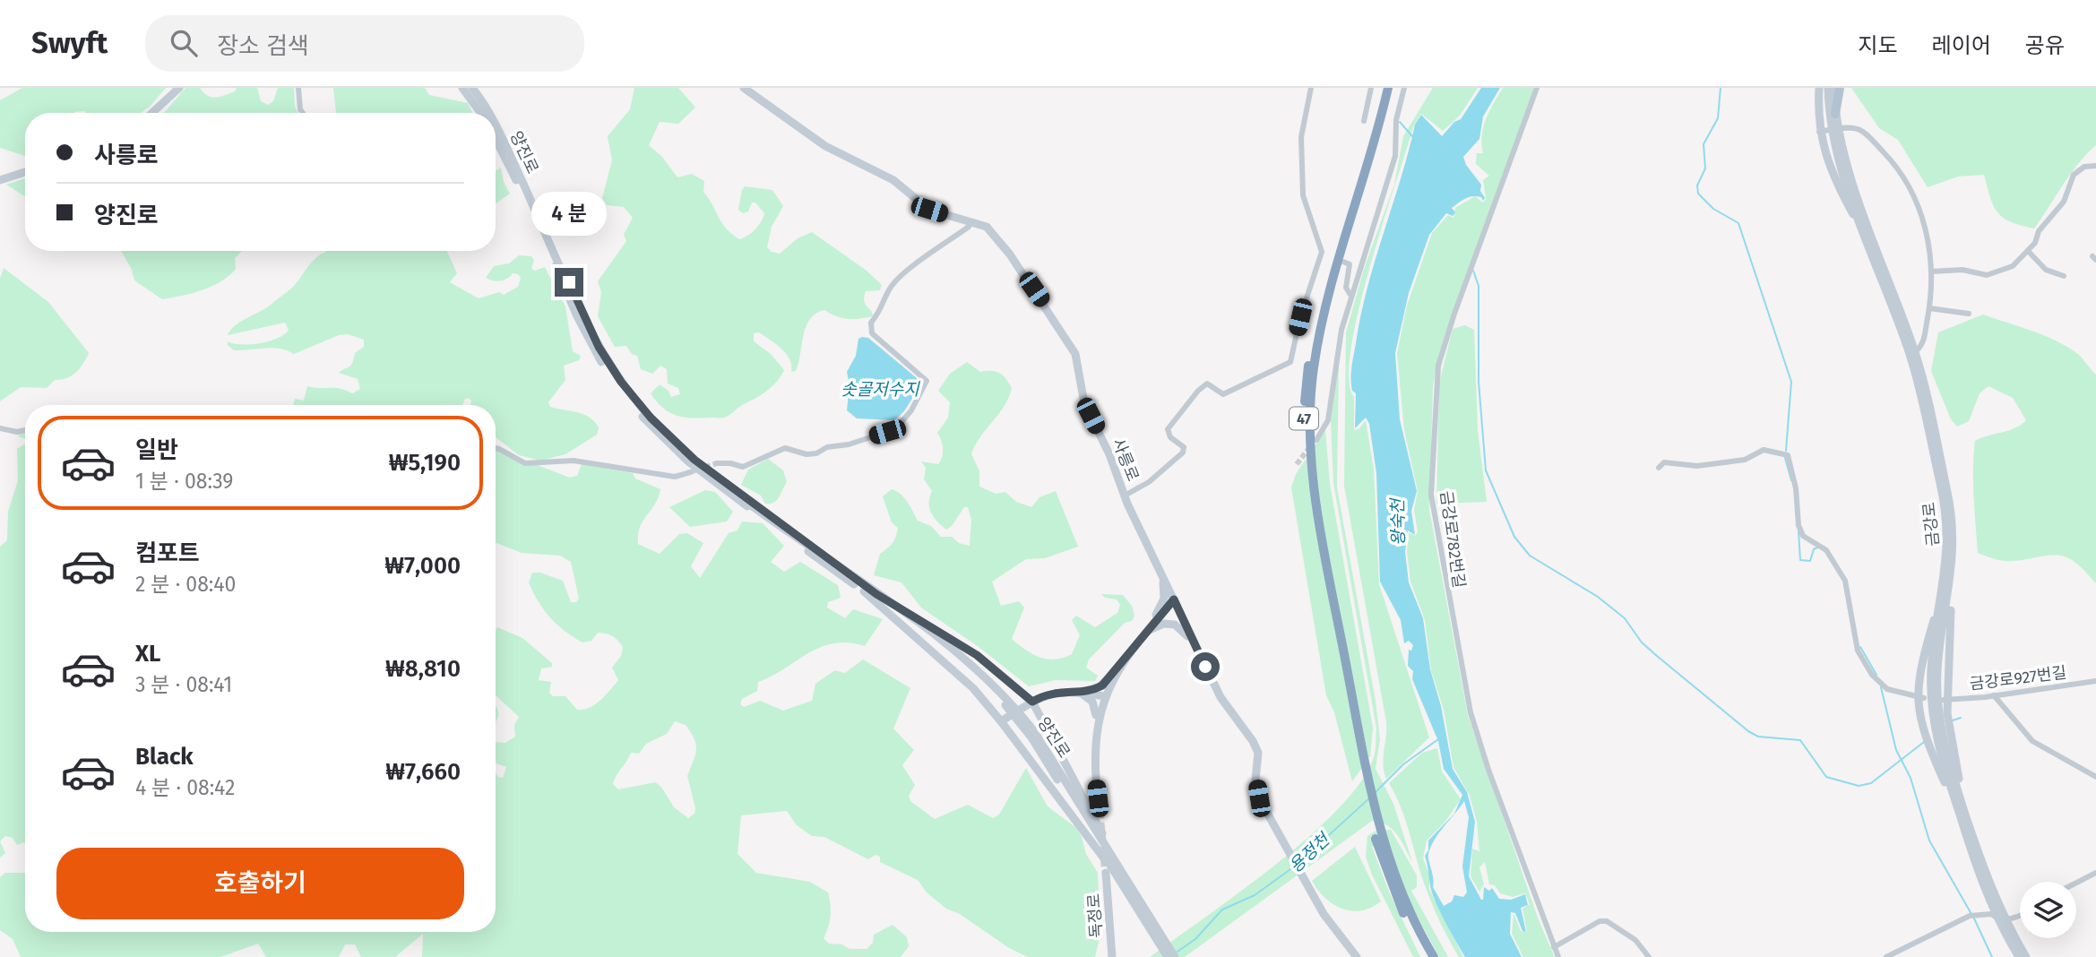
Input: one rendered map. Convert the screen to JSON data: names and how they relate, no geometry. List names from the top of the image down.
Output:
{
  "streets": {
    "highway": ["47"],
    "street": [
      "양진로",
      "사릉로",
      "금강로",
      "금강로782번길",
      "금강로927번길",
      "독정로"
    ]
  },
  "water": ["솟골저수지", "왕숙천", "용정천"],
  "page": {
    "header": "Swyft",
    "search": "장소 검색",
    "nav": ["지도", "레이어", "공유"],
    "banner": ["사릉로", "양진로"],
    "bubble": "4 분",
    "list": [
      {
        "name": "일반",
        "note": "1 분 · 08:39",
        "value": "₩5,190"
      },
      {
        "name": "컴포트",
        "note": "2 분 · 08:40",
        "value": "₩7,000"
      },
      {
        "name": "XL",
        "note": "3 분 · 08:41",
        "value": "₩8,810"
      },
      {
        "name": "Black",
        "note": "4 분 · 08:42",
        "value": "₩7,660"
      }
    ],
    "buttons": "호출하기"
  }
}
